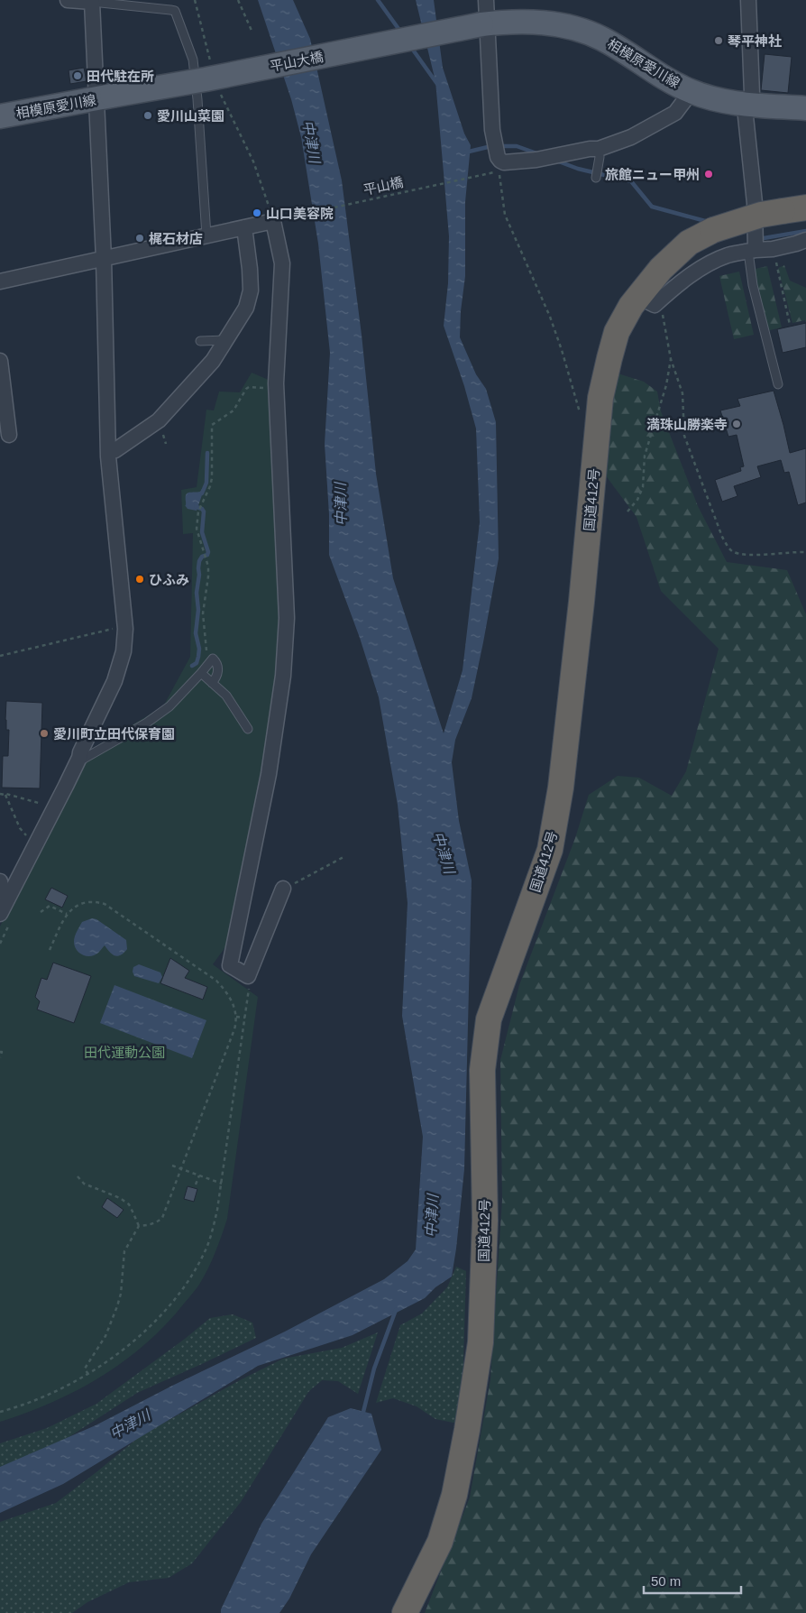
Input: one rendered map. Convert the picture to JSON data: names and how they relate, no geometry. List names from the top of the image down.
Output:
{
  "streets": {
    "highway": ["国道412号"],
    "main road": ["平山大橋", "相模原愛川線"],
    "path": ["平山橋"]
  },
  "crossings": [
    ["平山大橋", "相模原愛川線"]
  ],
  "water": ["中津川"],
  "parks": ["田代運動公園"],
  "places": [
    "琴平神社",
    "田代駐在所",
    "愛川山菜園",
    "旅館ニュー甲州",
    "山口美容院",
    "梶石材店",
    "満珠山勝楽寺",
    "ひふみ",
    "愛川町立田代保育園"
  ],
  "scale_bar": "50 m"
}
